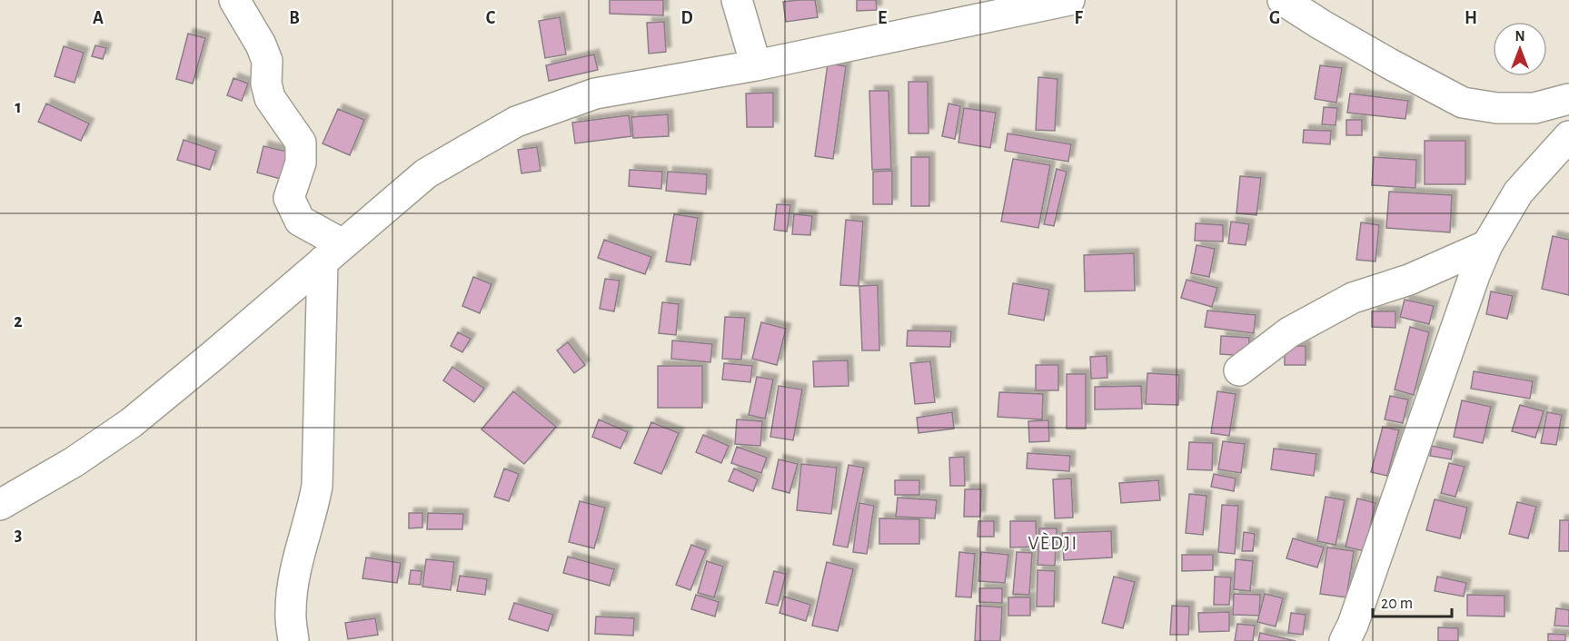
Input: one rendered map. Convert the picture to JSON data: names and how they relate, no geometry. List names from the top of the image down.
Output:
{
  "districts": ["VÈDJI"],
  "scale_bar": "20 m",
  "north": "top",
  "grid": {
    "columns": [
      "A",
      "B",
      "C",
      "D",
      "E",
      "F",
      "G",
      "H"
    ],
    "rows": ["1", "2", "3"]
  }
}
